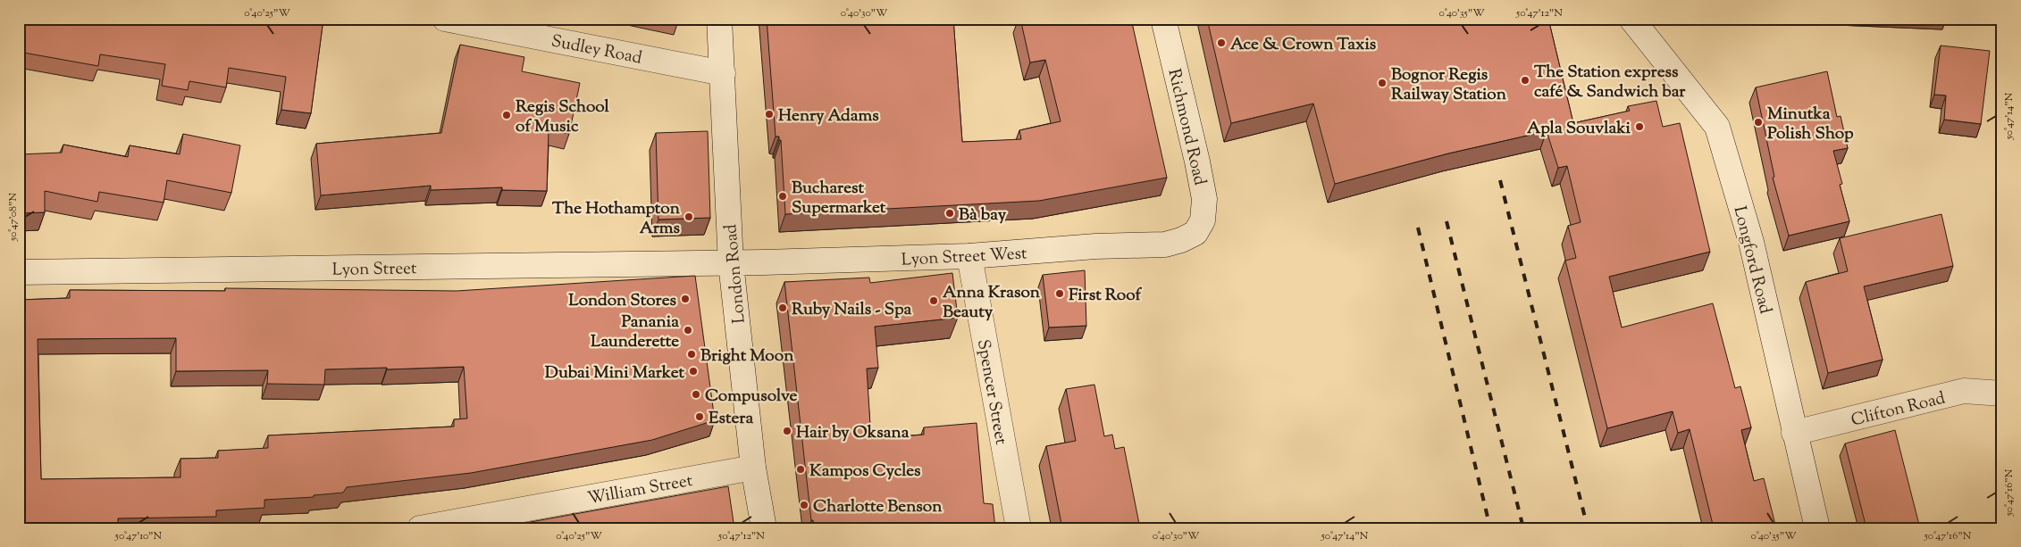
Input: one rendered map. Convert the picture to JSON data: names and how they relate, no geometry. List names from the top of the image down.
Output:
{
  "streets": {
    "street": [
      "Sudley Road",
      "Richmond Road",
      "Lyon Street West",
      "Longford Road",
      "Lyon Street",
      "London Road",
      "Spencer Street",
      "Clifton Road",
      "William Street"
    ]
  },
  "crossings": [
    ["Sudley Road", "London Road"],
    ["Richmond Road", "Lyon Street West"],
    ["Lyon Street West", "Lyon Street"],
    ["Lyon Street West", "London Road"],
    ["Lyon Street West", "Spencer Street"],
    ["Longford Road", "Clifton Road"],
    ["Lyon Street", "London Road"],
    ["London Road", "William Street"]
  ],
  "places": [
    "Ace & Crown Taxis",
    "The Station express café & Sandwich bar",
    "Bognor Regis Railway Station",
    "Henry Adams",
    "Regis School of Music",
    "Minutka Polish Shop",
    "Apla Souvlaki",
    "Bucharest Supermarket",
    "Bà bay",
    "The Hothampton Arms",
    "First Roof",
    "London Stores",
    "Anna Krason Beauty",
    "Ruby Nails - Spa",
    "Panania Launderette",
    "Bright Moon",
    "Dubai Mini Market",
    "Compusolve",
    "Estera",
    "Hair by Oksana",
    "Kampos Cycles",
    "Charlotte Benson"
  ],
  "coordinates": [
    "0°40'25\"W",
    "0°40'30\"W",
    "0°40'35\"W",
    "50°47'12\"N",
    "50°47'14\"N",
    "50°47'08\"N",
    "50°47'16\"N",
    "50°47'10\"N"
  ]
}
